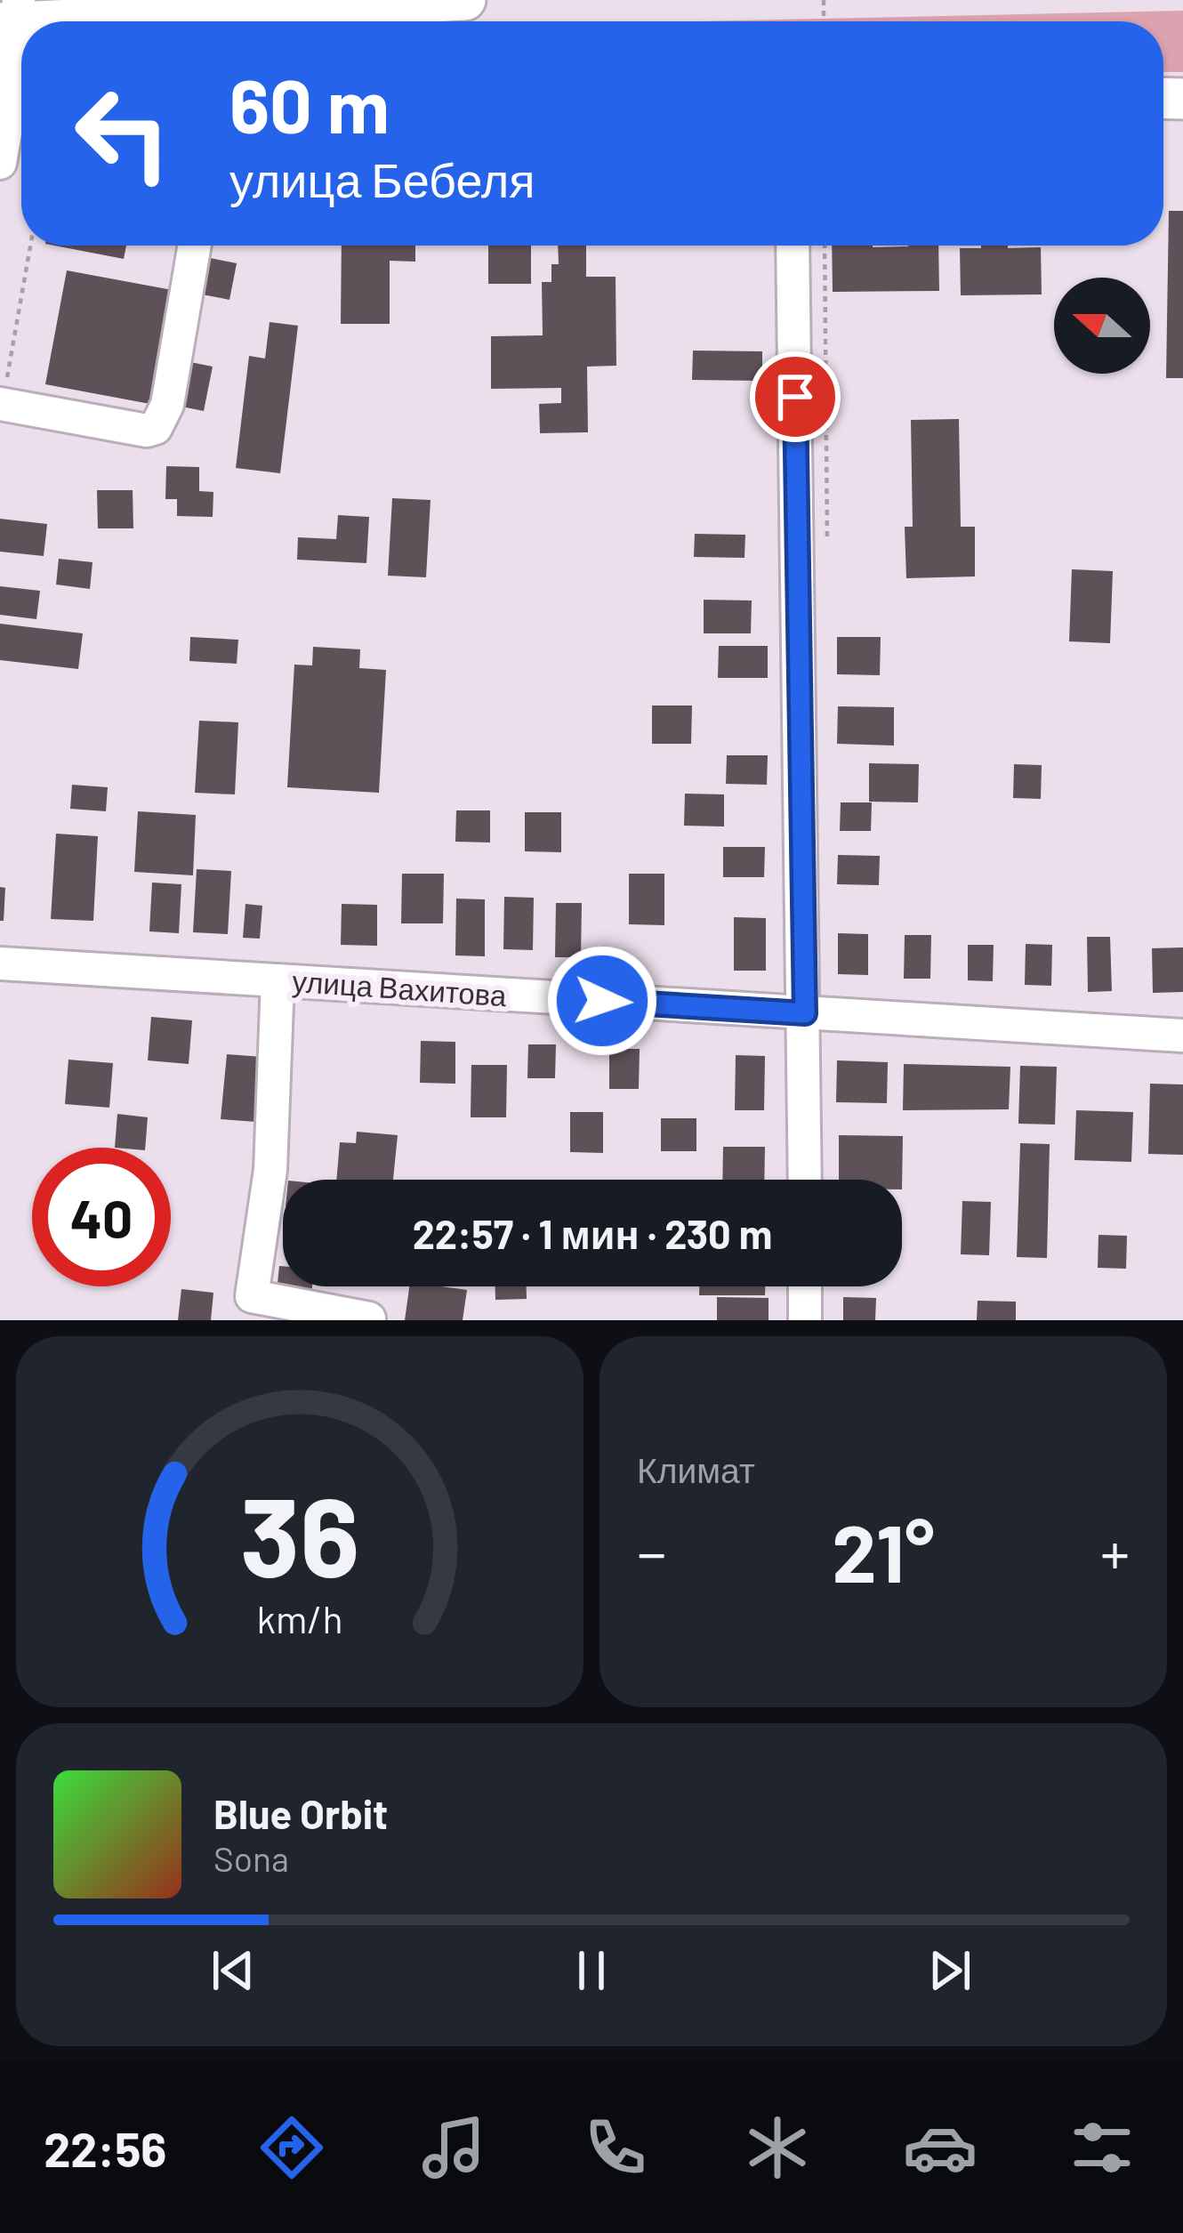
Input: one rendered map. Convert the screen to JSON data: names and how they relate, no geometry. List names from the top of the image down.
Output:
{
  "streets": {
    "street": ["улица Вахитова"]
  },
  "north": "left",
  "page": {
    "turn": ["60 m", "улица Бебеля"],
    "limit": "40",
    "trip": "22:57 · 1 мин · 230 m",
    "tile": "Климат",
    "heat": ["−", "21°", "+"],
    "song": ["Blue Orbit", "Sona"],
    "tabs": "22:56",
    "gauge": ["36", "km/h"]
  }
}
